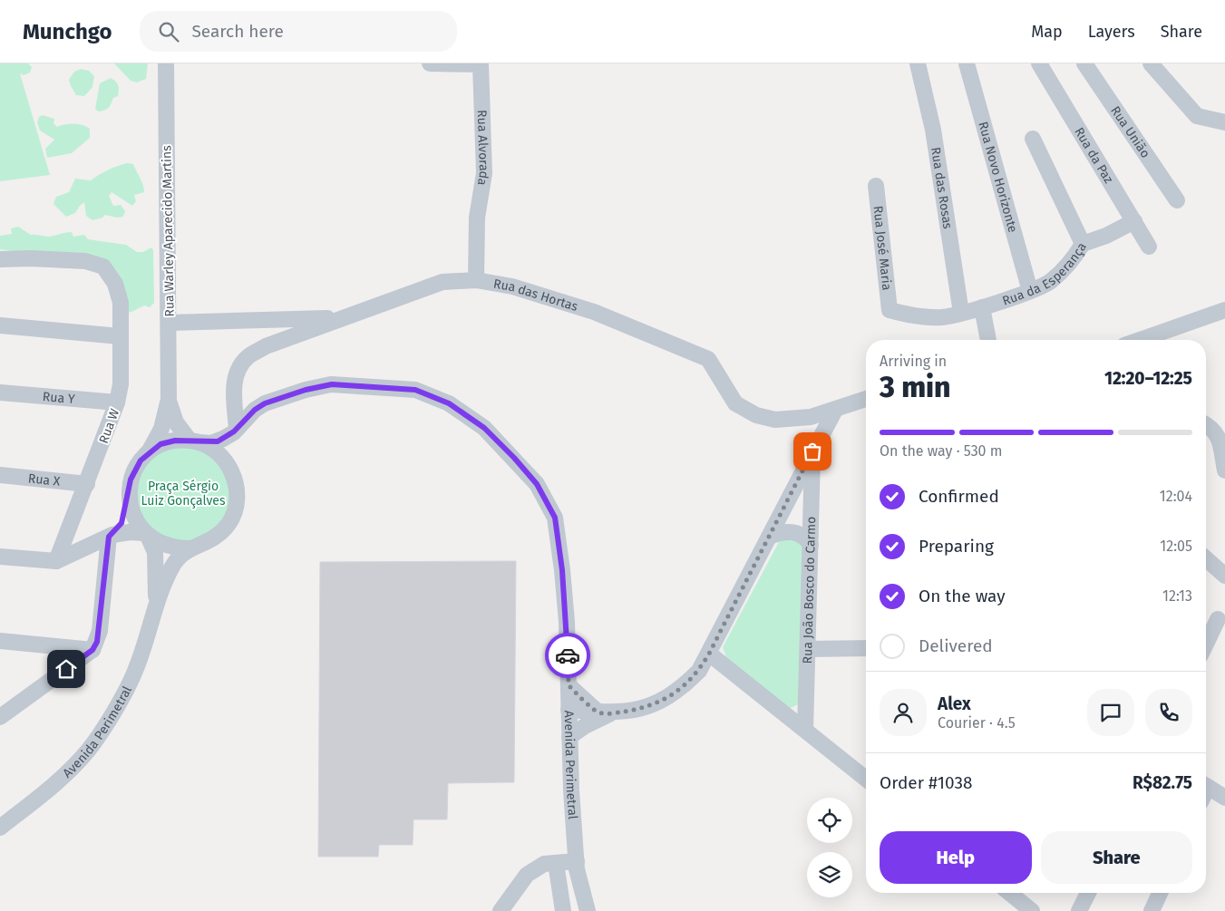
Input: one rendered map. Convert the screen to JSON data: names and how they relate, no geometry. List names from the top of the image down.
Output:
{
  "streets": {
    "street": [
      "Rua União",
      "Rua Alvorada",
      "Rua da Paz",
      "Rua Novo Horizonte",
      "Rua das Rosas",
      "Rua Warley Aparecido Martins",
      "Rua José Maria",
      "Rua da Esperança",
      "Rua das Hortas",
      "Rua Y",
      "Rua W",
      "Rua X",
      "Rua João Bosco do Carmo",
      "Avenida Perimetral"
    ]
  },
  "crossings": [
    ["Rua Alvorada", "Rua das Hortas"],
    ["Rua Novo Horizonte", "Rua da Esperança"],
    ["Rua das Rosas", "Rua da Esperança"],
    ["Rua Warley Aparecido Martins", "Avenida Perimetral"],
    ["Rua José Maria", "Rua da Esperança"],
    ["Rua das Hortas", "Avenida Perimetral"],
    ["Rua Y", "Rua W"],
    ["Rua W", "Rua X"]
  ],
  "parks": ["Praça Sérgio Luiz Gonçalves"],
  "page": {
    "header": "Munchgo",
    "search": "Search here",
    "nav": ["Map", "Layers", "Share"],
    "heading": ["3 min", "Arriving in", "12:20–12:25"],
    "panel": [
      "Alex",
      "Courier · 4.5",
      "Order #1038",
      "R$82.75"
    ],
    "bar": "On the way · 530 m",
    "list": [
      ["Confirmed", "12:04"],
      ["Preparing", "12:05"],
      ["On the way", "12:13"],
      "Delivered"
    ],
    "buttons": ["Help", "Share"]
  }
}
